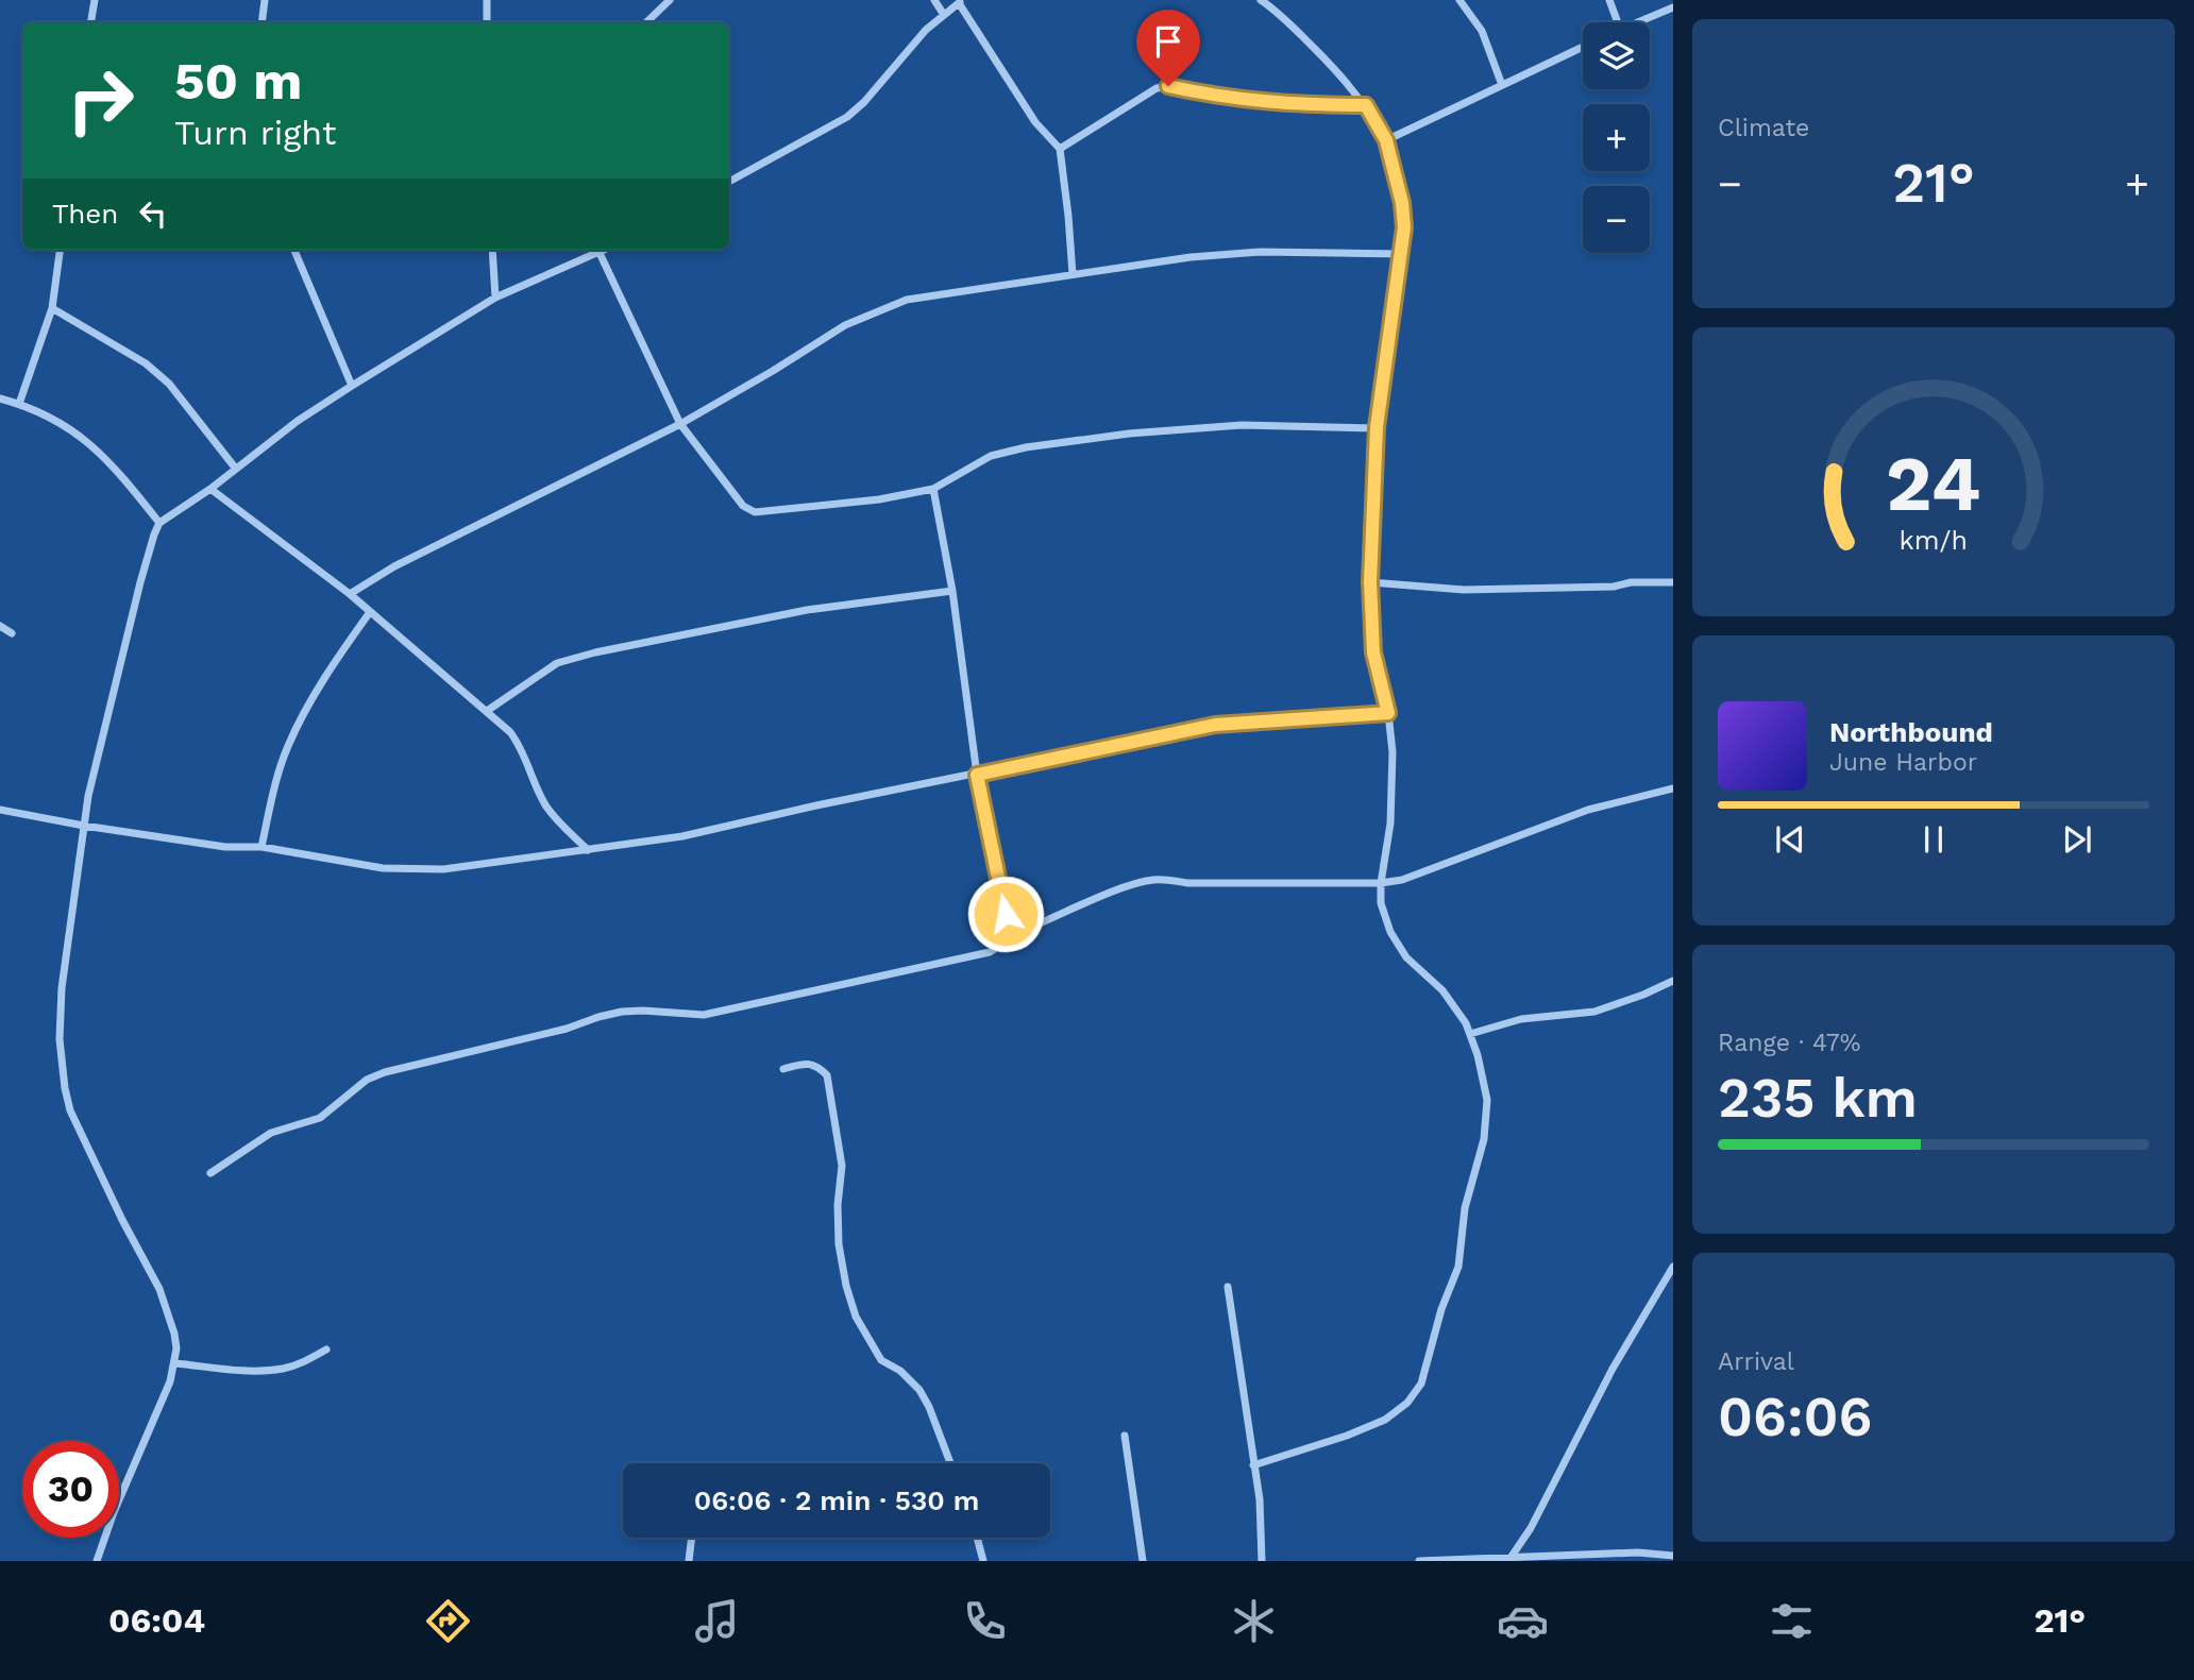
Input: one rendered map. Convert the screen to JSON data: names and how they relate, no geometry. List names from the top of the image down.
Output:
{
  "page": {
    "tile": [
      "Climate",
      ["Range · 47%", "235 km"],
      ["Arrival", "06:06"]
    ],
    "map_buttons": ["+", "−"],
    "turn": ["50 m", "Turn right"],
    "heat": ["−", "21°", "+"],
    "then": "Then",
    "song": ["Northbound", "June Harbor"],
    "limit": "30",
    "trip": "06:06 · 2 min · 530 m",
    "tabs": ["06:04", "21°"],
    "gauge": ["24", "km/h"]
  }
}
